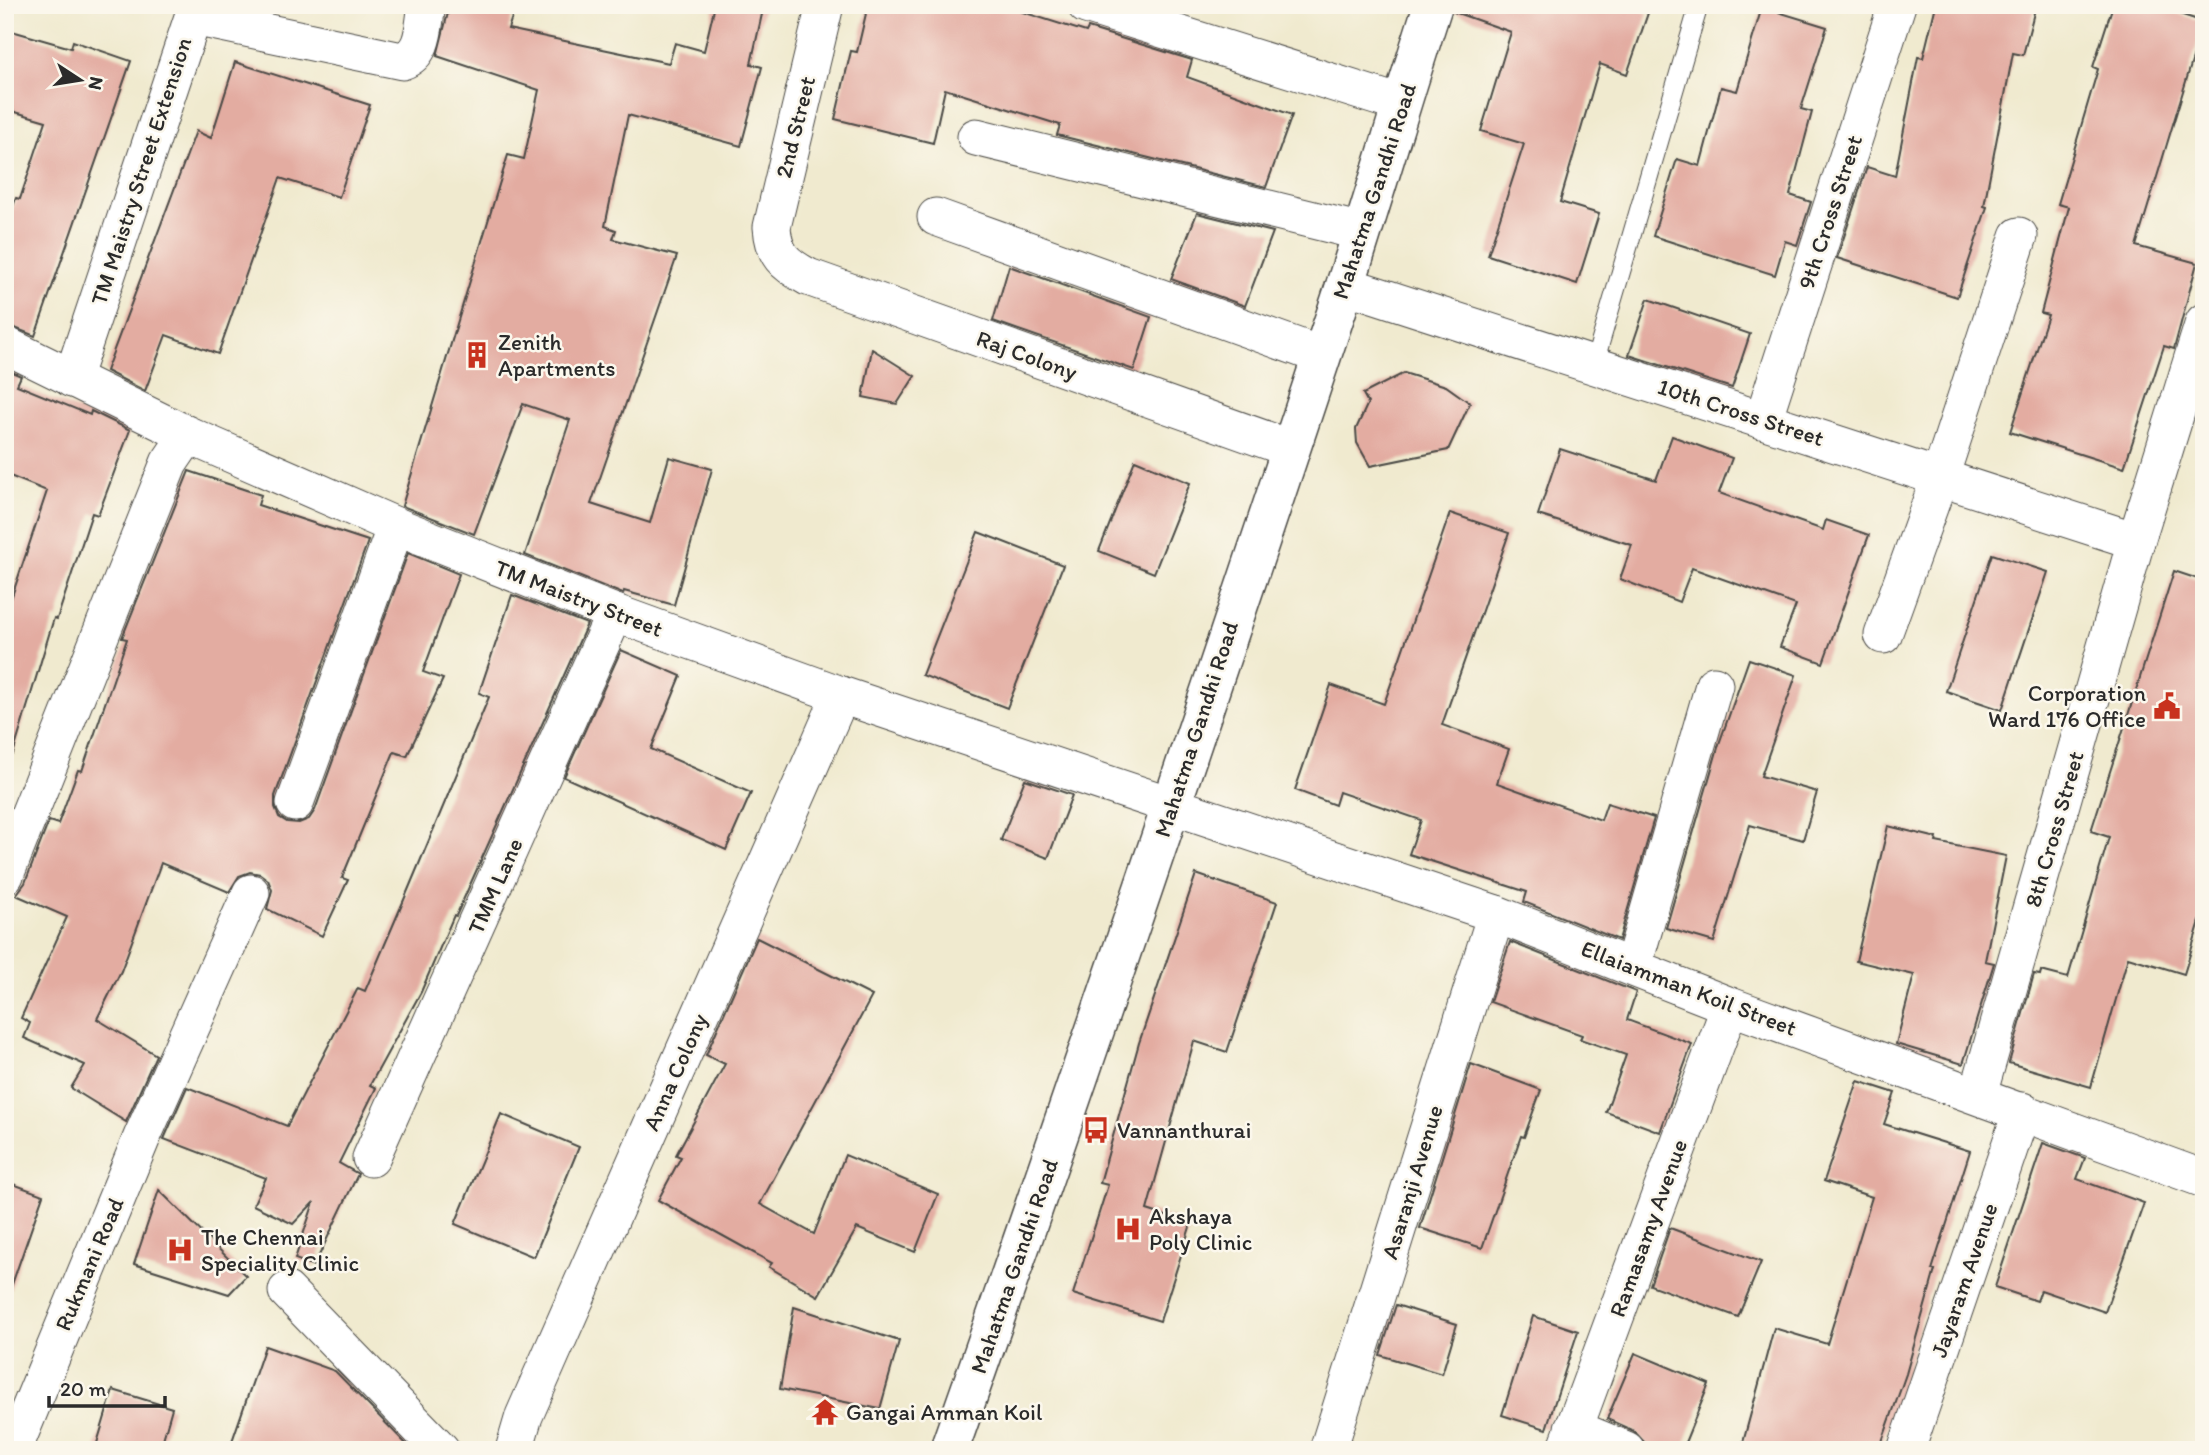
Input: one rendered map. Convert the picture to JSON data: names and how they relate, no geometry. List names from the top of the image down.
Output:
{
  "streets": {
    "main road": ["Mahatma Gandhi Road"],
    "street": [
      "2nd Street",
      "TM Maistry Street Extension",
      "9th Cross Street",
      "Raj Colony",
      "10th Cross Street",
      "TM Maistry Street",
      "8th Cross Street",
      "TMM Lane",
      "Ellaiamman Koil Street",
      "Anna Colony",
      "Asaranji Avenue",
      "Ramasamy Avenue",
      "Rukmani Road",
      "Jayaram Avenue"
    ]
  },
  "crossings": [
    ["2nd Street", "Raj Colony"],
    ["TM Maistry Street Extension", "TM Maistry Street"],
    ["Mahatma Gandhi Road", "Raj Colony"],
    ["Mahatma Gandhi Road", "10th Cross Street"],
    ["Mahatma Gandhi Road", "TM Maistry Street"],
    ["Mahatma Gandhi Road", "Ellaiamman Koil Street"],
    ["9th Cross Street", "10th Cross Street"],
    ["10th Cross Street", "8th Cross Street"],
    ["TM Maistry Street", "TMM Lane"],
    ["TM Maistry Street", "Ellaiamman Koil Street"],
    ["TM Maistry Street", "Anna Colony"],
    ["8th Cross Street", "Ellaiamman Koil Street"],
    ["Ellaiamman Koil Street", "Asaranji Avenue"],
    ["Ellaiamman Koil Street", "Ramasamy Avenue"],
    ["Ellaiamman Koil Street", "Jayaram Avenue"]
  ],
  "places": {
    "building": ["Zenith Apartments"],
    "public building": ["Corporation Ward 176 Office"],
    "bus stop": ["Vannanthurai"],
    "hospital": ["Akshaya Poly Clinic", "The Chennai Speciality Clinic"],
    "temple": ["Gangai Amman Koil"]
  },
  "scale_bar": "20 m",
  "north": "right"
}
